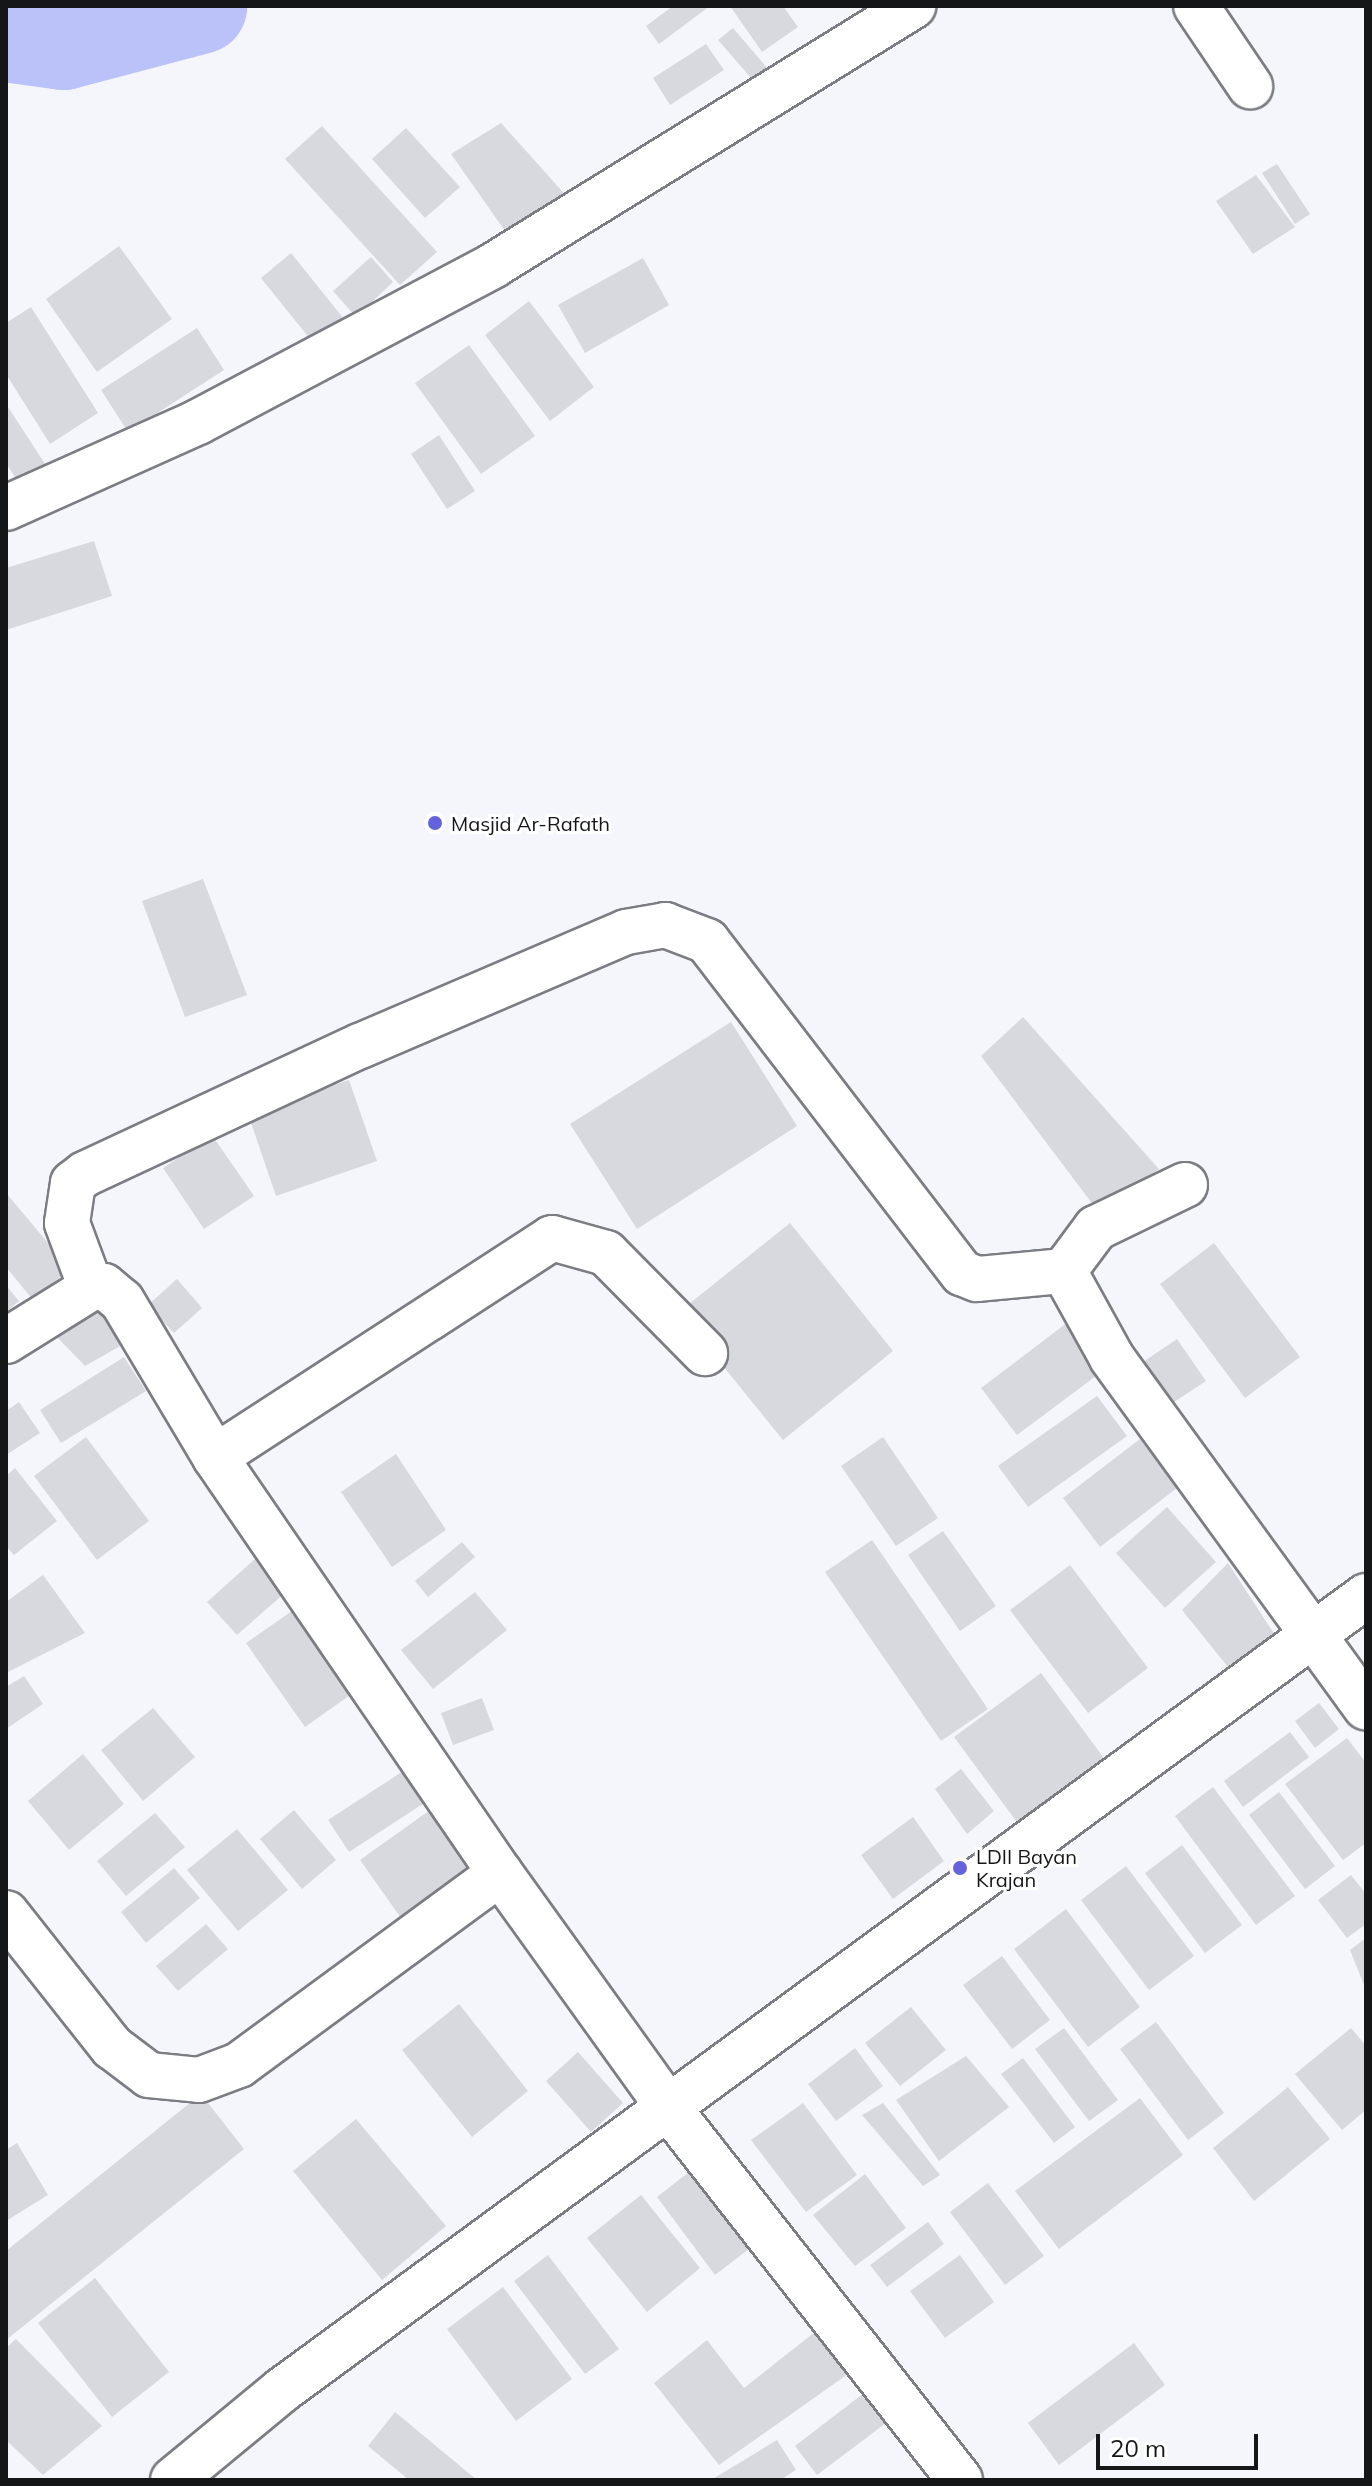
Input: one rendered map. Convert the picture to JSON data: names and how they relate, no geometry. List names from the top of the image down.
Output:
{
  "places": ["Masjid Ar-Rafath", "LDII Bayan Krajan"],
  "scale_bar": "20 m"
}
